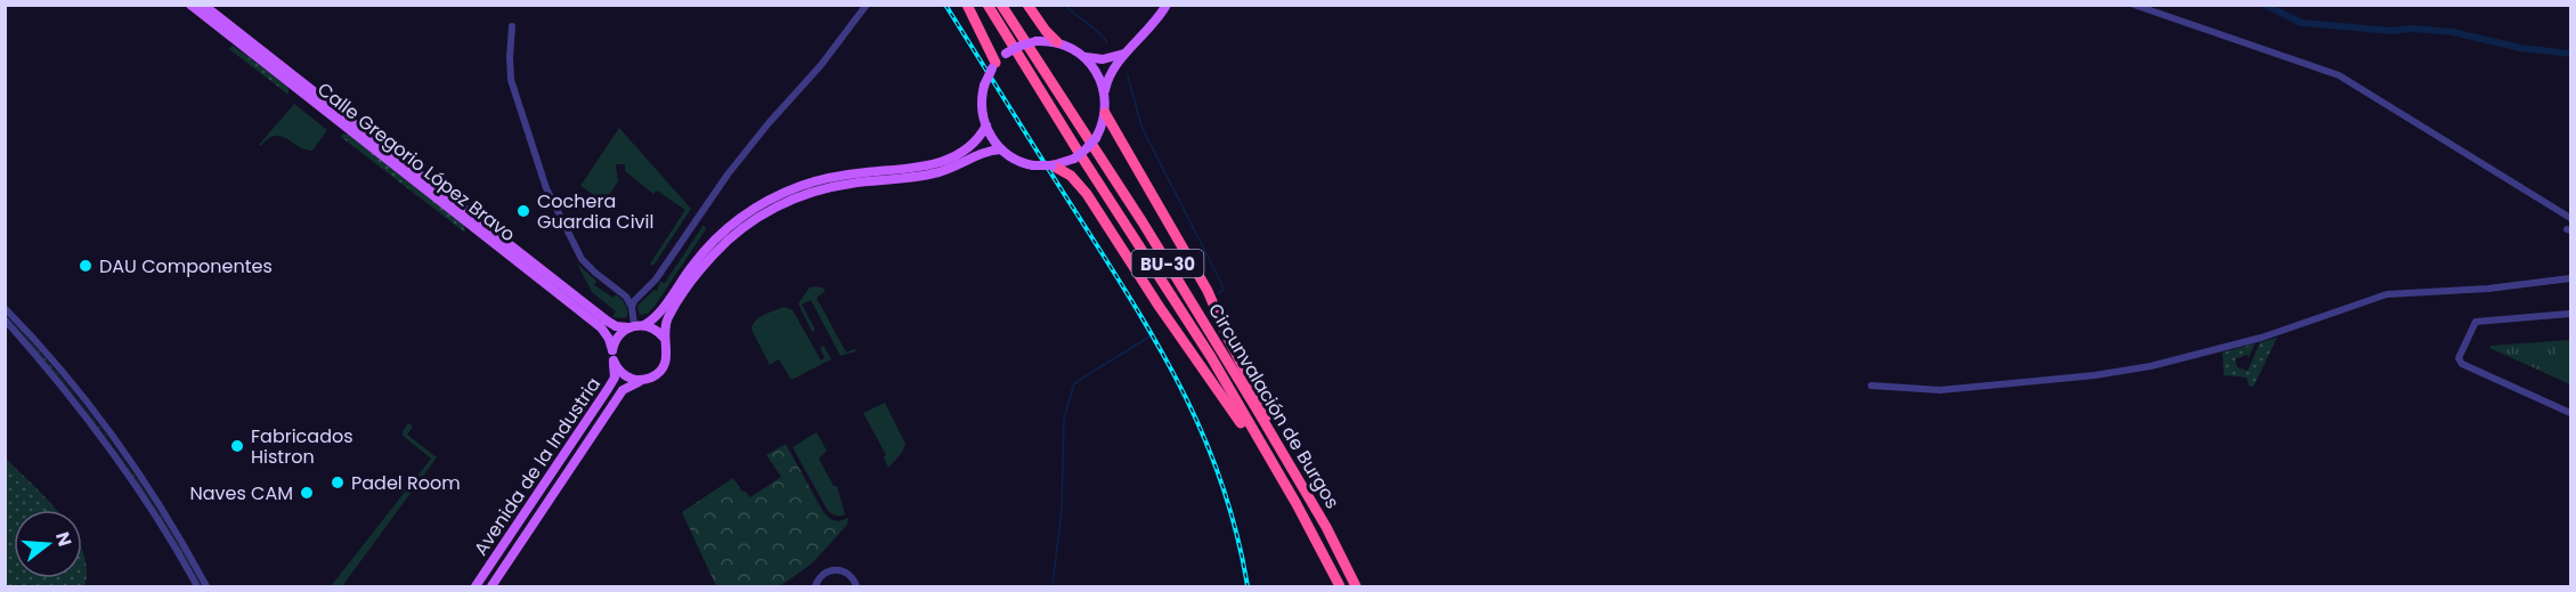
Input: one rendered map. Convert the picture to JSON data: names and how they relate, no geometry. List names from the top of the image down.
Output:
{
  "streets": {
    "highway": ["BU-30", "Circunvalación de Burgos"],
    "main road": ["Calle Gregorio López Bravo", "Avenida de la Industria"]
  },
  "crossings": [
    ["Calle Gregorio López Bravo", "Avenida de la Industria"]
  ],
  "places": [
    "Cochera Guardia Civil",
    "DAU Componentes",
    "Fabricados Histron",
    "Padel Room",
    "Naves CAM"
  ],
  "north": "right"
}
